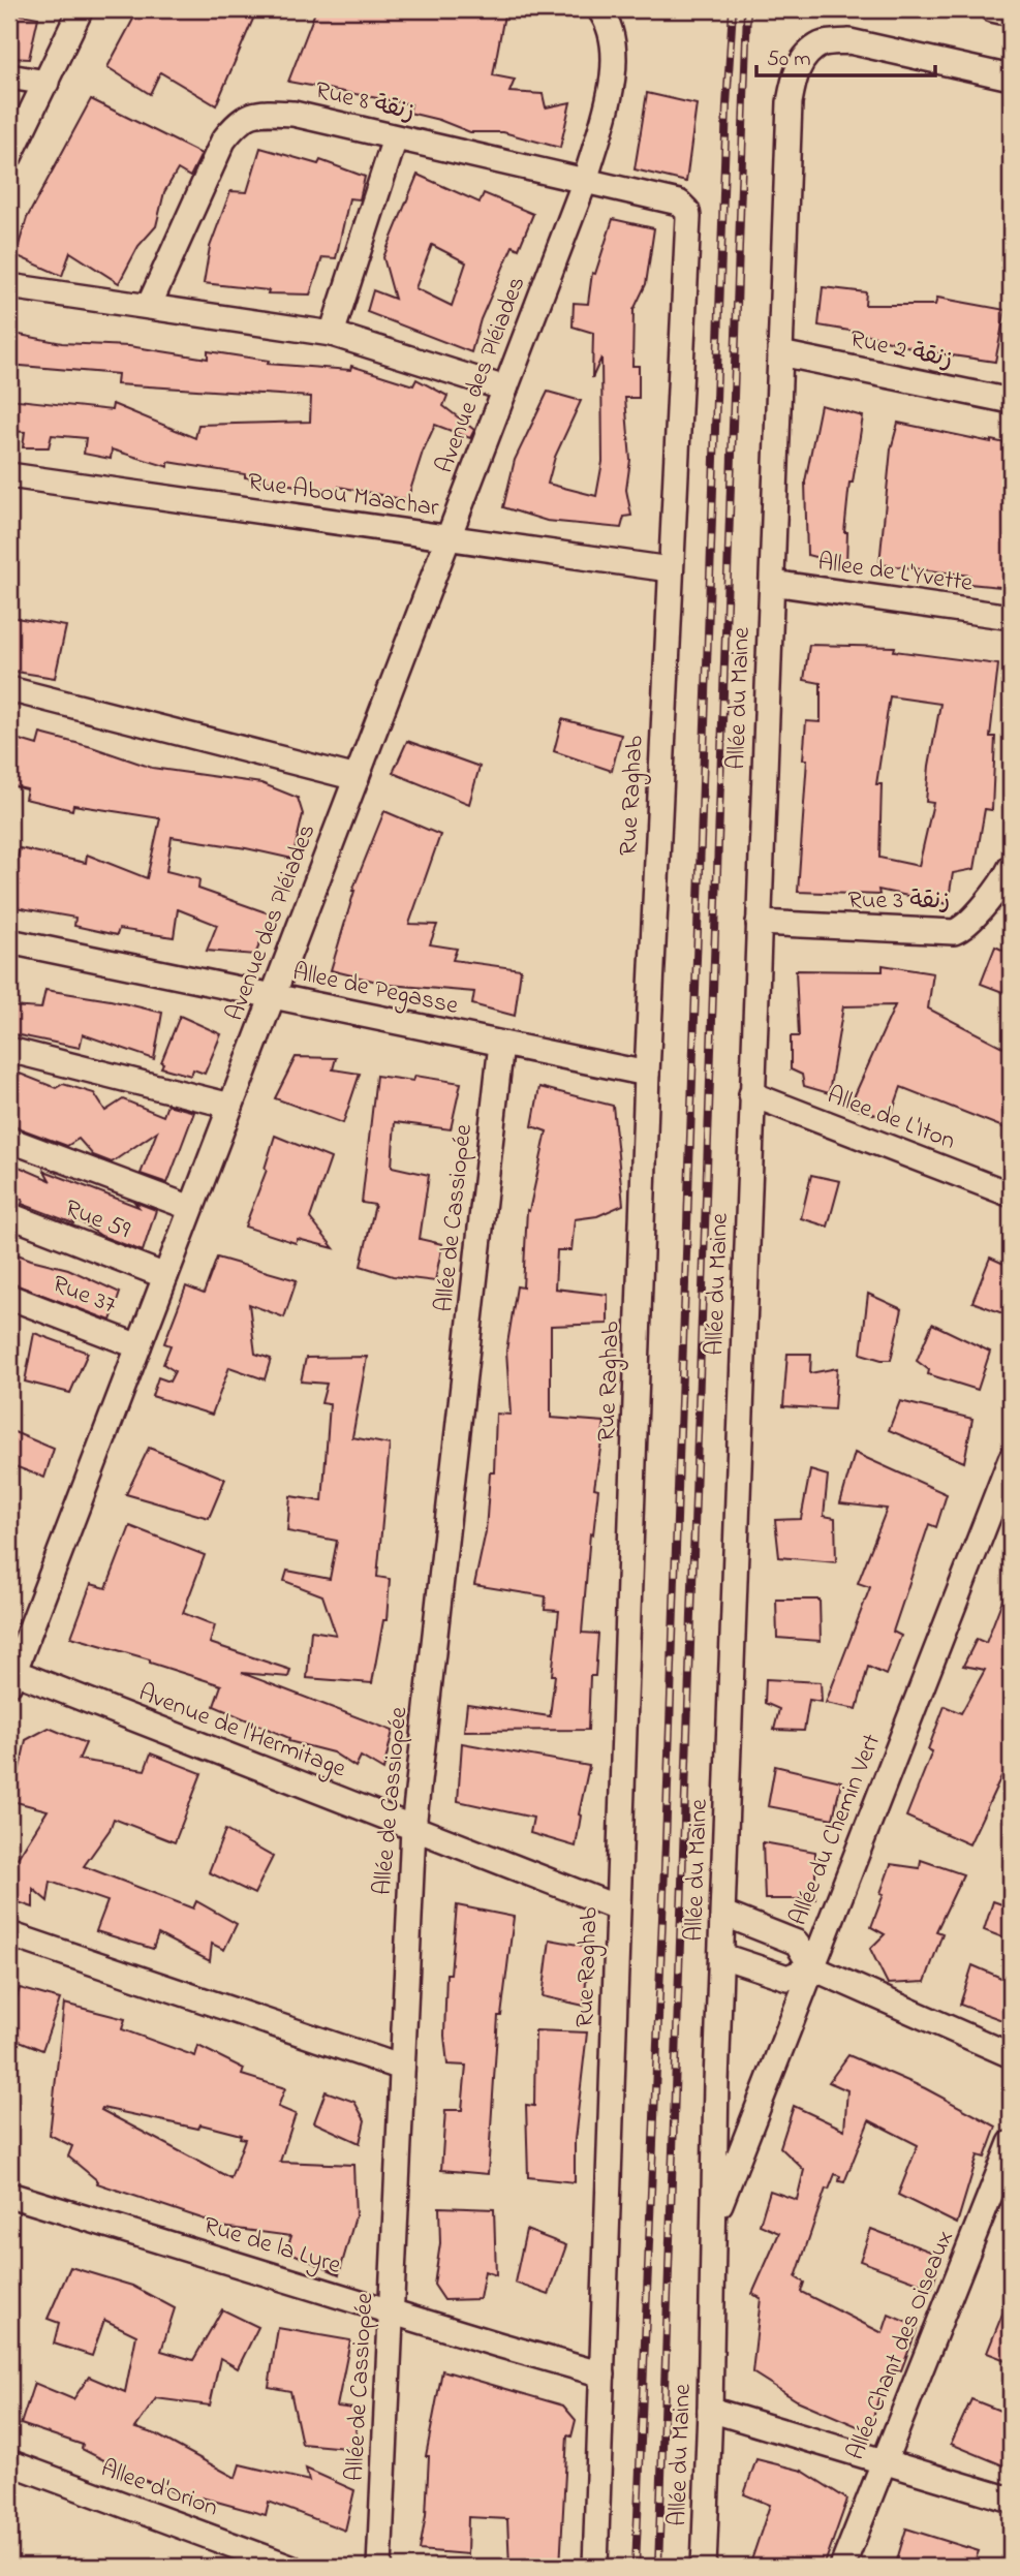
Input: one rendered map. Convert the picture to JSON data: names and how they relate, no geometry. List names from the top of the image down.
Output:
{
  "streets": {
    "street": [
      "Rue 8 زنقة",
      "Rue 2 زنقة",
      "Avenue des Pléiades",
      "Rue Abou Maachar",
      "Allee de L'Yvette",
      "Allée du Maine",
      "Rue Raghab",
      "Rue 3 زنقة",
      "Allee de Pegasse",
      "Allee de L'Iton",
      "Allée de Cassiopée",
      "Rue 59",
      "Rue 37",
      "Avenue de l'Hermitage",
      "Allée du Chemin Vert",
      "Rue de la Lyre",
      "Allée Chant des Oiseaux",
      "Allee d'Orion"
    ]
  },
  "crossings": [
    ["Rue 8 زنقة", "Avenue des Pléiades"],
    ["Rue 8 زنقة", "Rue Raghab"],
    ["Rue 2 زنقة", "Allée du Maine"],
    ["Avenue des Pléiades", "Rue Abou Maachar"],
    ["Avenue des Pléiades", "Allee de Pegasse"],
    ["Avenue des Pléiades", "Rue 59"],
    ["Avenue des Pléiades", "Rue 37"],
    ["Avenue des Pléiades", "Avenue de l'Hermitage"],
    ["Rue Abou Maachar", "Rue Raghab"],
    ["Allee de L'Yvette", "Allée du Maine"],
    ["Allée du Maine", "Rue 3 زنقة"],
    ["Allée du Maine", "Allee de L'Iton"],
    ["Allée du Maine", "Allée du Chemin Vert"],
    ["Rue Raghab", "Allee de Pegasse"],
    ["Rue Raghab", "Avenue de l'Hermitage"],
    ["Rue Raghab", "Rue de la Lyre"],
    ["Allee de Pegasse", "Allée de Cassiopée"],
    ["Allée de Cassiopée", "Avenue de l'Hermitage"],
    ["Allée de Cassiopée", "Rue de la Lyre"]
  ],
  "scale_bar": "50 m"
}
